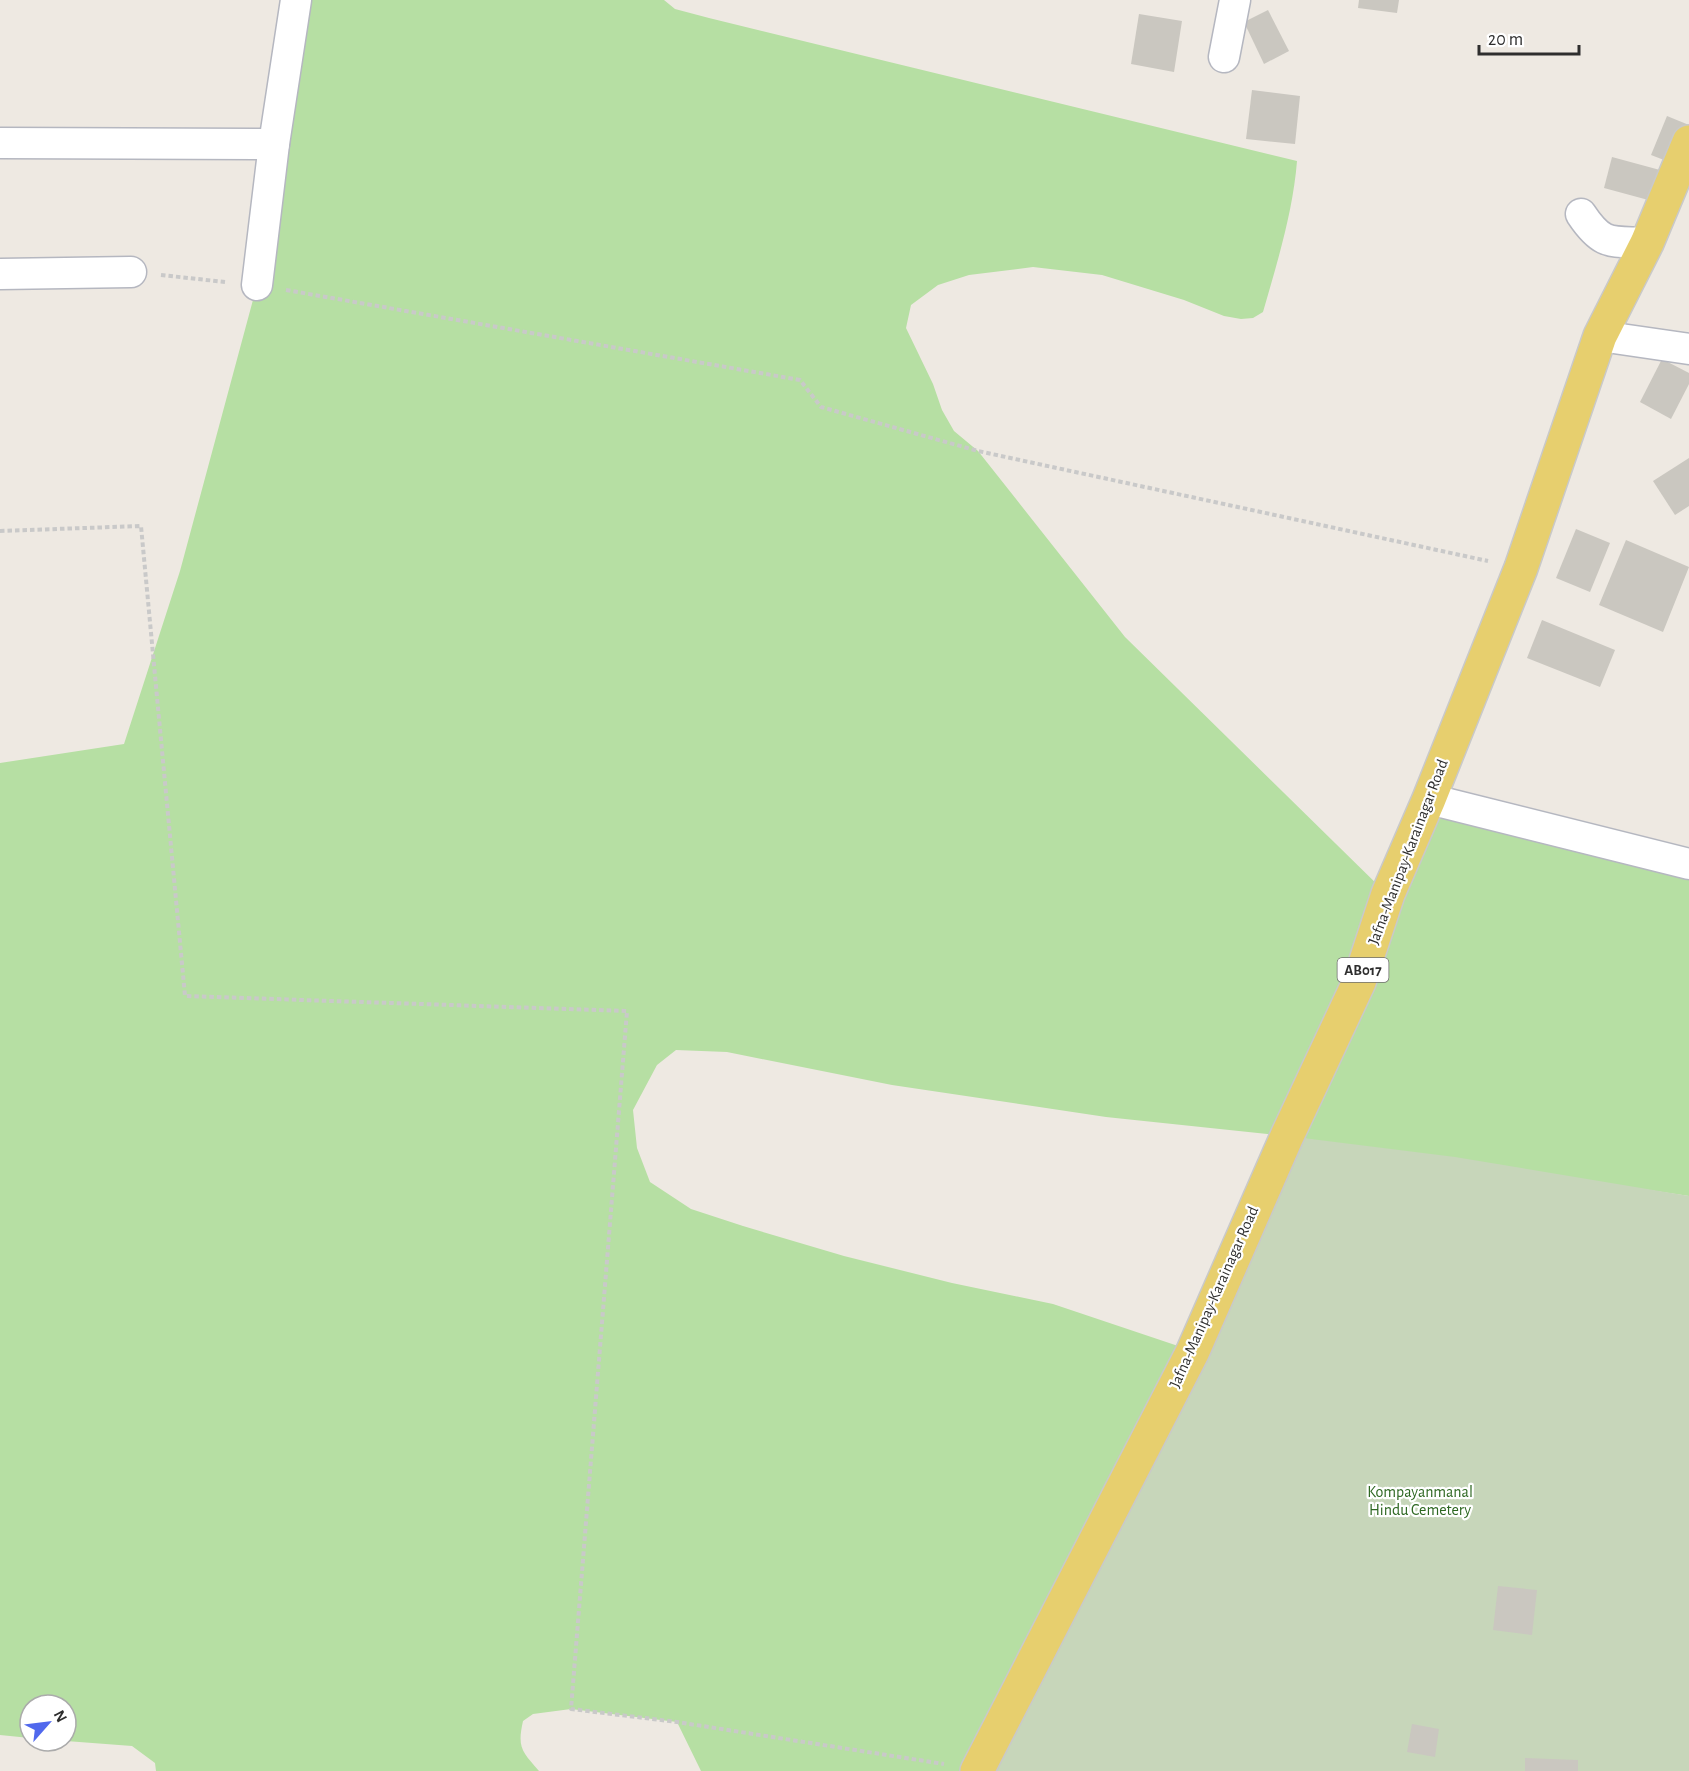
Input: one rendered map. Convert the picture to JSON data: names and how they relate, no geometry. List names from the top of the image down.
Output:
{
  "streets": {
    "main road": ["Jafna-Manipay-Karainagar Road", "AB017"]
  },
  "parks": ["Kompayanmanal Hindu Cemetery"],
  "scale_bar": "20 m",
  "north": "top right"
}
